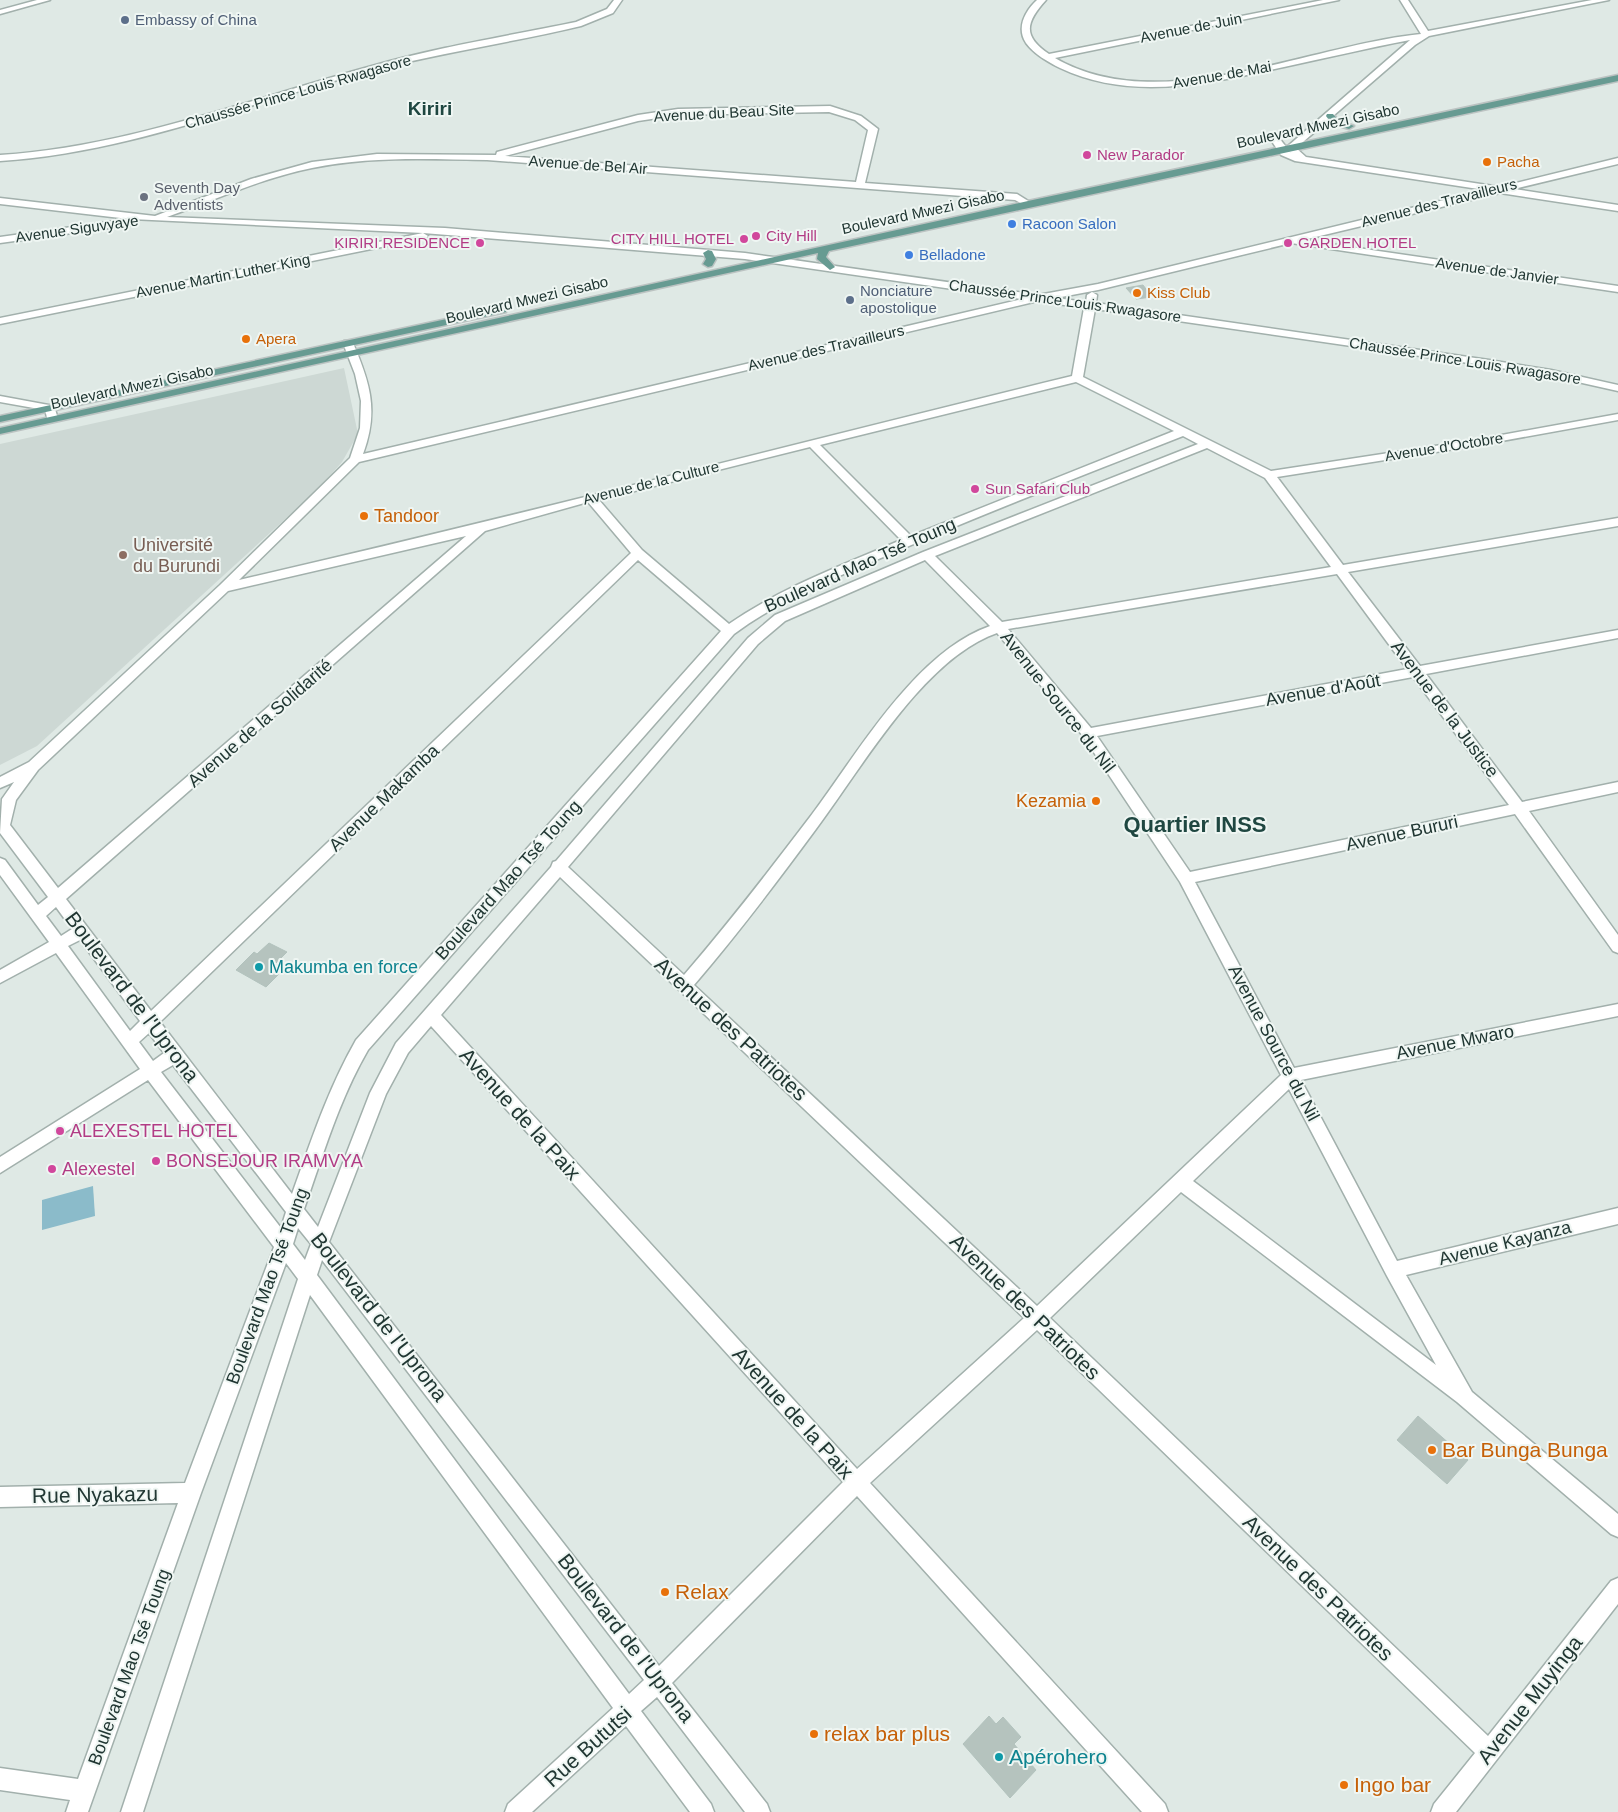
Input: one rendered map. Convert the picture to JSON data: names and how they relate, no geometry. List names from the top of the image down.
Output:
{
  "streets": {
    "main road": ["Boulevard Mwezi Gisabo"],
    "street": [
      "Avenue de Juin",
      "Avenue de Mai",
      "Chaussée Prince Louis Rwagasore",
      "Avenue du Beau Site",
      "Avenue de Bel Air",
      "Avenue des Travailleurs",
      "Avenue Siguvyaye",
      "Avenue de Janvier",
      "Avenue Martin Luther King",
      "Avenue d'Octobre",
      "Avenue de la Culture",
      "Boulevard Mao Tsé Toung",
      "Avenue d'Août",
      "Avenue Source du Nil",
      "Avenue de la Justice",
      "Avenue de la Solidarité",
      "Avenue Makamba",
      "Avenue Bururi",
      "Boulevard de l'Uprona",
      "Avenue des Patriotes",
      "Avenue Mwaro",
      "Avenue de la Paix",
      "Avenue Kayanza",
      "Rue Nyakazu",
      "Avenue Muyinga",
      "Rue Bututsi"
    ]
  },
  "crossings": [
    ["Avenue de Juin", "Avenue de Mai"],
    ["Chaussée Prince Louis Rwagasore", "Boulevard Mwezi Gisabo"],
    ["Chaussée Prince Louis Rwagasore", "Avenue de Bel Air"],
    ["Chaussée Prince Louis Rwagasore", "Avenue des Travailleurs"],
    ["Chaussée Prince Louis Rwagasore", "Avenue Siguvyaye"],
    ["Chaussée Prince Louis Rwagasore", "Avenue Martin Luther King"],
    ["Avenue du Beau Site", "Avenue de Bel Air"],
    ["Boulevard Mwezi Gisabo", "Avenue de Bel Air"],
    ["Avenue de Bel Air", "Avenue Siguvyaye"],
    ["Avenue des Travailleurs", "Avenue de Janvier"],
    ["Avenue d'Octobre", "Avenue de la Justice"],
    ["Avenue de la Culture", "Avenue de la Solidarité"],
    ["Boulevard Mao Tsé Toung", "Avenue Source du Nil"],
    ["Boulevard Mao Tsé Toung", "Boulevard de l'Uprona"],
    ["Boulevard Mao Tsé Toung", "Avenue des Patriotes"],
    ["Boulevard Mao Tsé Toung", "Avenue de la Paix"],
    ["Boulevard Mao Tsé Toung", "Rue Nyakazu"],
    ["Avenue d'Août", "Avenue Source du Nil"],
    ["Avenue d'Août", "Avenue de la Justice"],
    ["Avenue Source du Nil", "Avenue Bururi"],
    ["Avenue Source du Nil", "Avenue Mwaro"],
    ["Avenue Source du Nil", "Avenue Kayanza"],
    ["Avenue Source du Nil", "Rue Bututsi"],
    ["Avenue de la Justice", "Avenue Bururi"],
    ["Avenue de la Solidarité", "Boulevard de l'Uprona"],
    ["Avenue Makamba", "Boulevard de l'Uprona"],
    ["Boulevard de l'Uprona", "Rue Bututsi"],
    ["Avenue des Patriotes", "Avenue Muyinga"],
    ["Avenue des Patriotes", "Rue Bututsi"],
    ["Avenue Mwaro", "Rue Bututsi"],
    ["Avenue de la Paix", "Rue Bututsi"]
  ],
  "districts": ["Kiriri", "Quartier INSS"],
  "places": [
    "Embassy of China",
    "New Parador",
    "Pacha",
    "Seventh Day Adventists",
    "Racoon Salon",
    "City Hill",
    "CITY HILL HOTEL",
    "KIRIRI RESIDENCE",
    "GARDEN HOTEL",
    "Belladone",
    "Kiss Club",
    "Nonciature apostolique",
    "Apera",
    "Sun Safari Club",
    "Tandoor",
    "Université du Burundi",
    "Kezamia",
    "Makumba en force",
    "ALEXESTEL HOTEL",
    "BONSEJOUR IRAMVYA",
    "Alexestel",
    "Bar Bunga Bunga",
    "Relax",
    "relax bar plus",
    "Apérohero",
    "Ingo bar"
  ]
}
